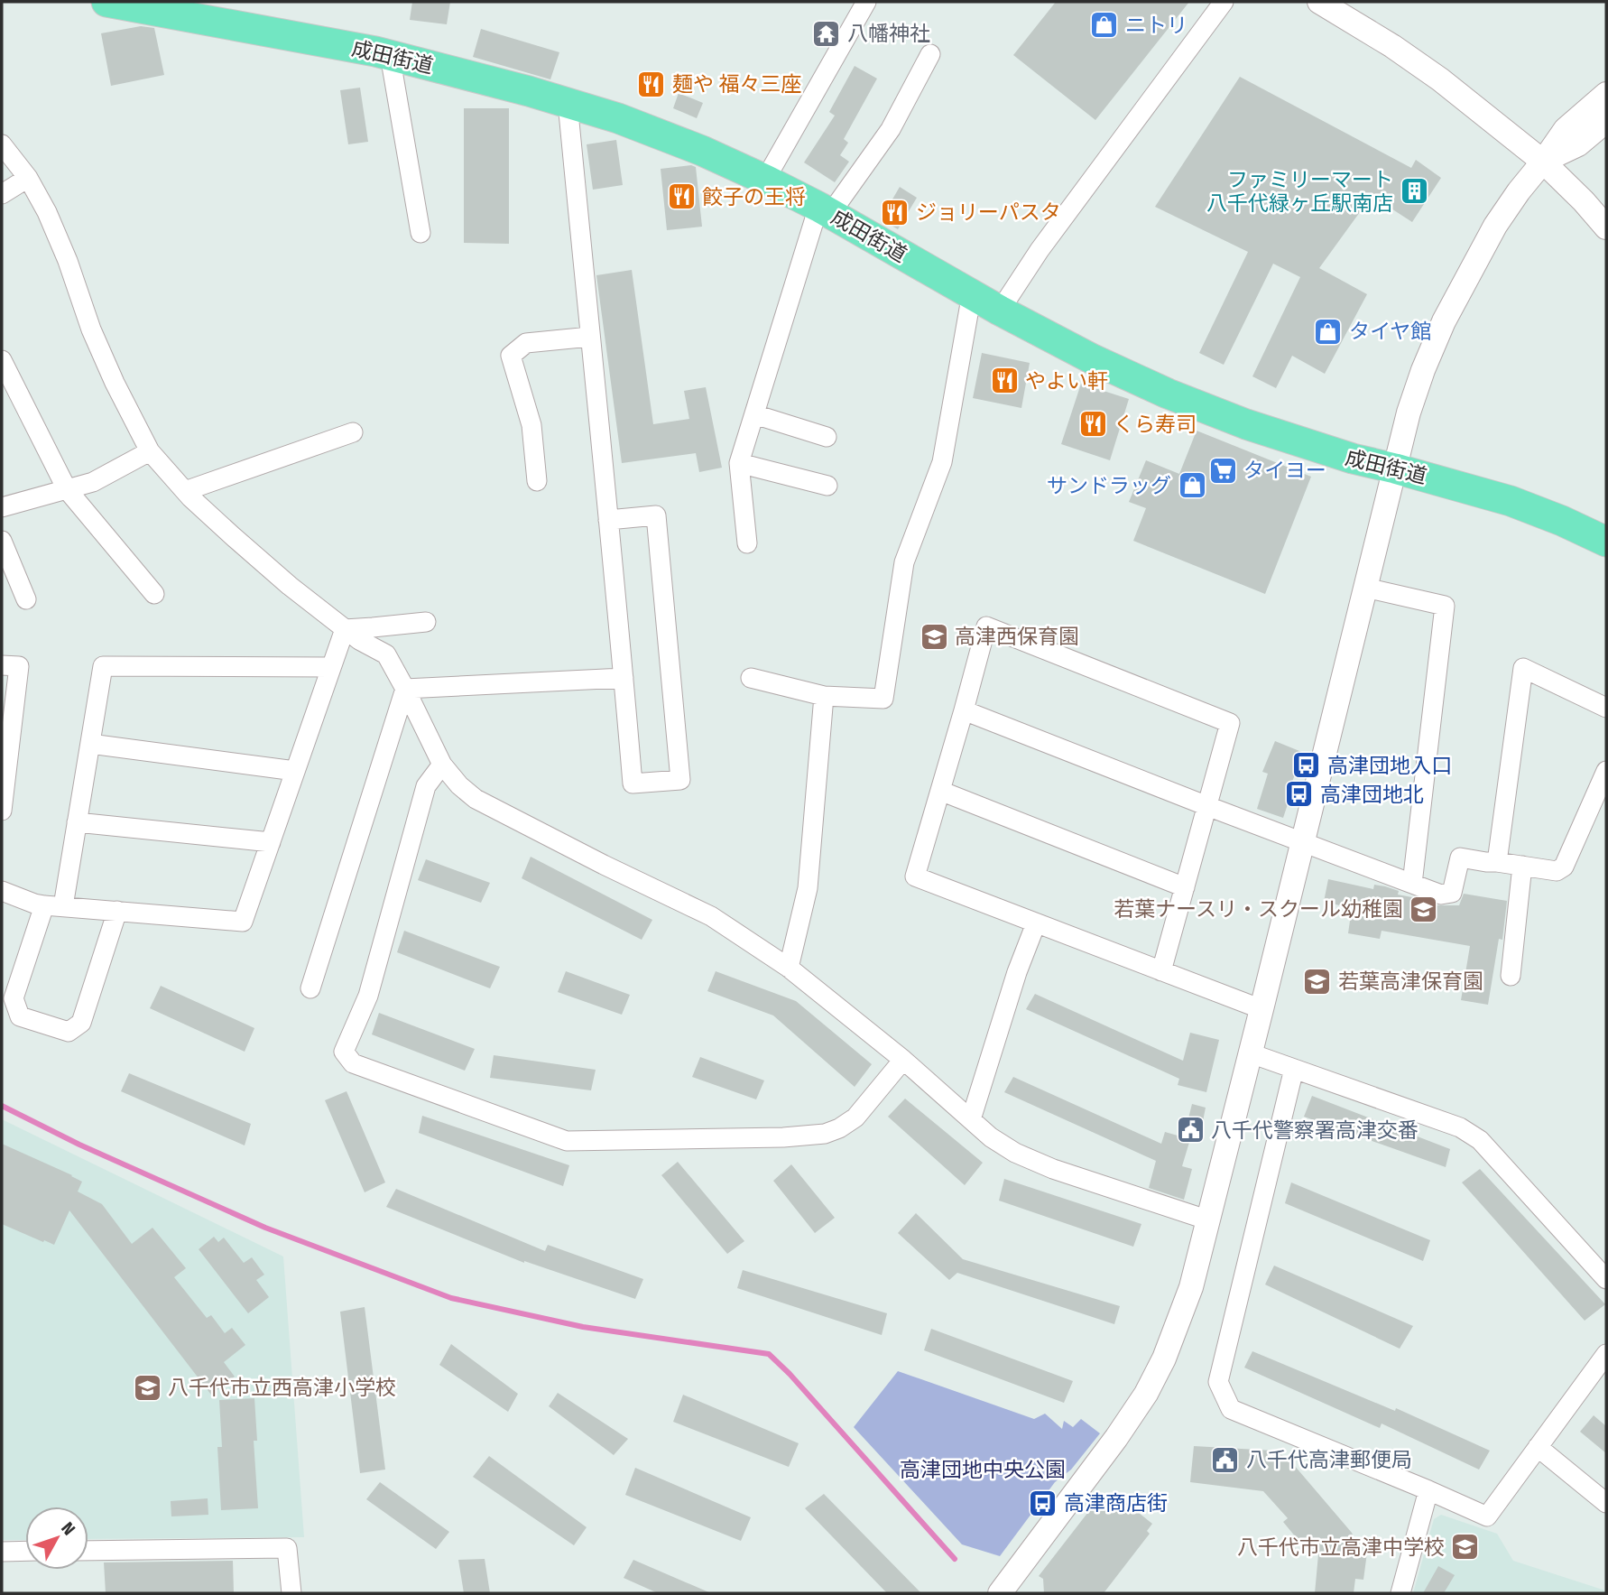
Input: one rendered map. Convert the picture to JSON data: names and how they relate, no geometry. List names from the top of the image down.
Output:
{
  "streets": {
    "highway": ["成田街道"]
  },
  "parks": ["高津団地中央公園"],
  "places": {
    "shop": ["ニトリ", "タイヤ館", "サンドラッグ"],
    "temple": ["八幡神社"],
    "restaurant": [
      "麺や 福々三座",
      "餃子の王将",
      "ジョリーパスタ",
      "やよい軒",
      "くら寿司"
    ],
    "building": ["ファミリーマート 八千代緑ヶ丘駅南店"],
    "supermarket": ["タイヨー"],
    "school or university": [
      "高津西保育園",
      "若葉ナースリ・スクール幼稚園",
      "若葉高津保育園",
      "八千代市立西高津小学校",
      "八千代市立高津中学校"
    ],
    "bus stop": ["高津団地入口", "高津団地北", "高津商店街"],
    "public building": ["八千代警察署高津交番", "八千代高津郵便局"]
  },
  "north": "top right"
}
